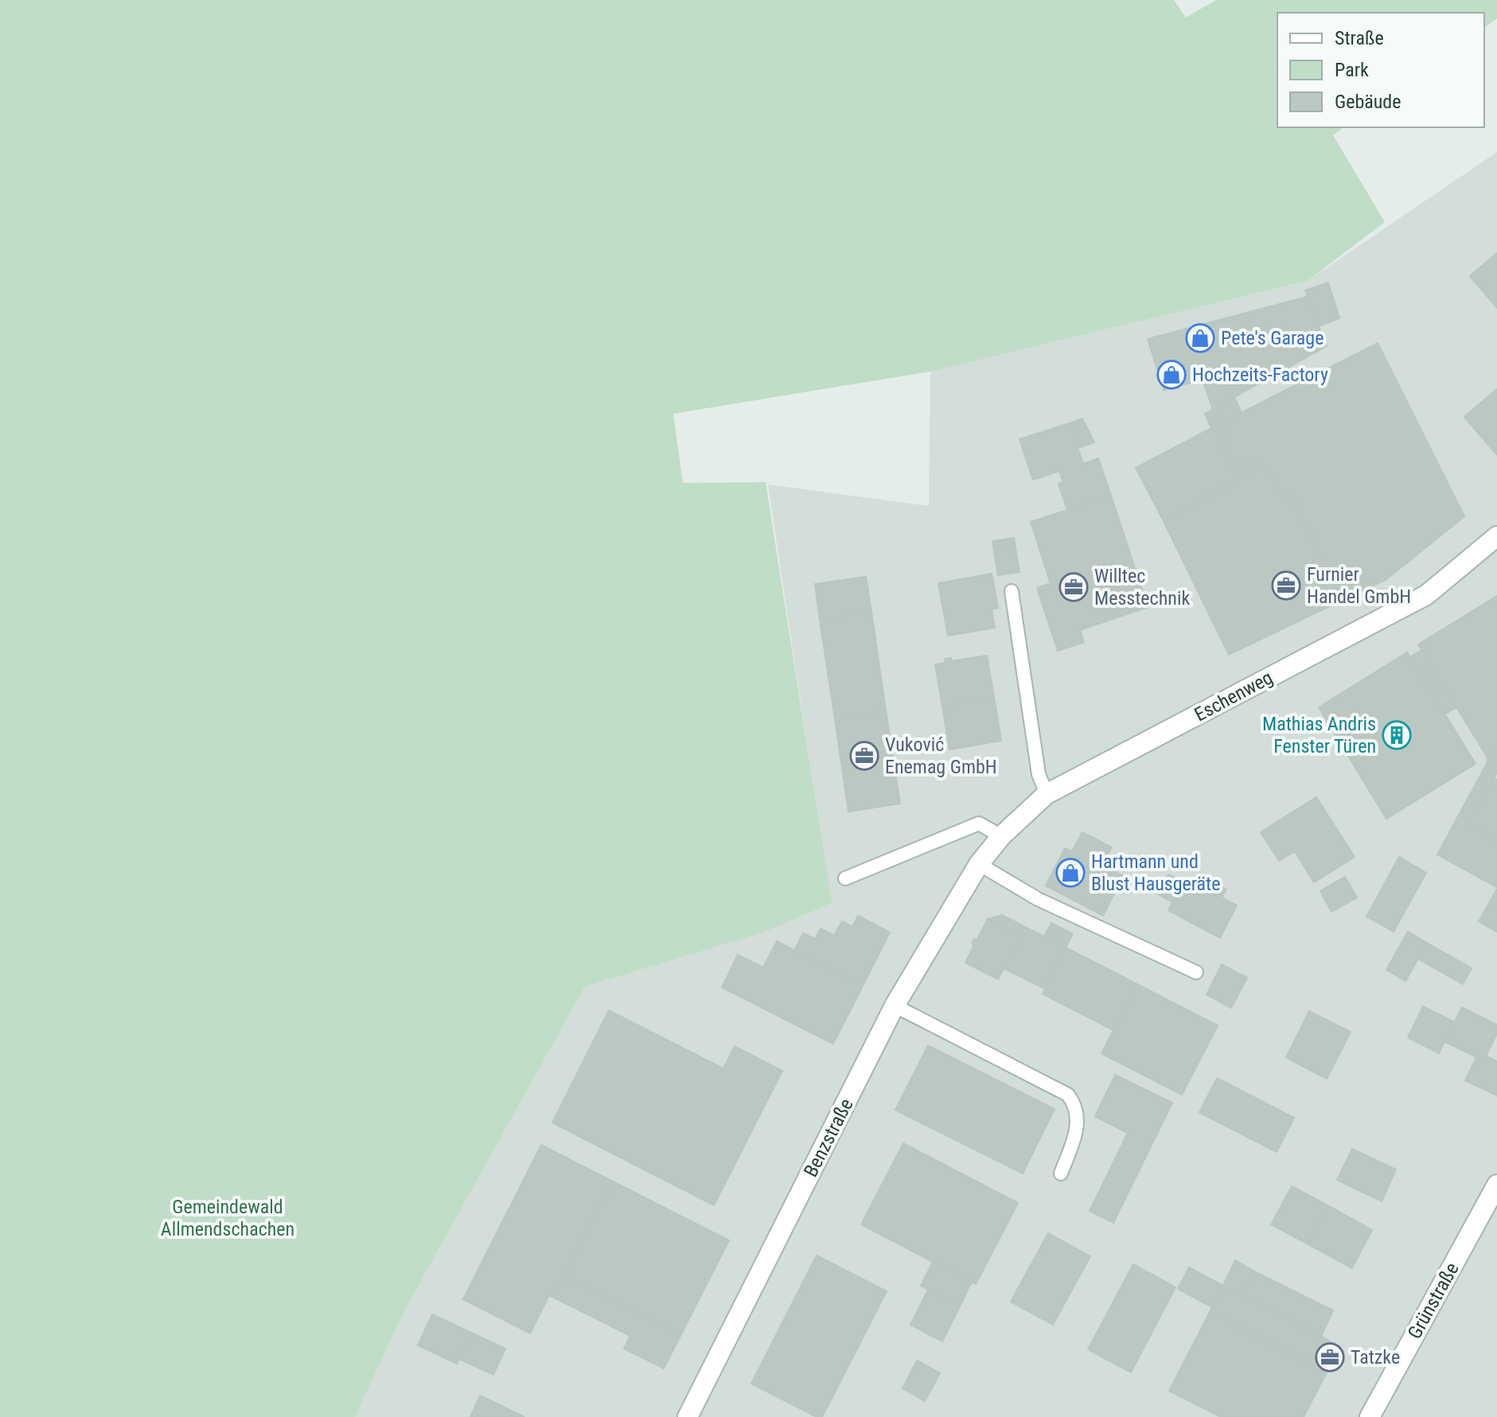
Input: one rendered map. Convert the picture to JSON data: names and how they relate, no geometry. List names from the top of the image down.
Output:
{
  "streets": {
    "street": ["Eschenweg", "Benzstraße", "Grünstraße"]
  },
  "crossings": [
    ["Eschenweg", "Benzstraße"]
  ],
  "parks": ["Gemeindewald Allmendschachen"],
  "places": {
    "shop": ["Pete's Garage", "Hochzeits-Factory", "Hartmann und Blust Hausgeräte"],
    "office": [
      "Furnier Handel GmbH",
      "Willtec Messtechnik",
      "Vuković Enemag GmbH",
      "Tatzke"
    ],
    "building": ["Mathias Andris Fenster Türen"]
  },
  "legend": ["Straße", "Park", "Gebäude"]
}
